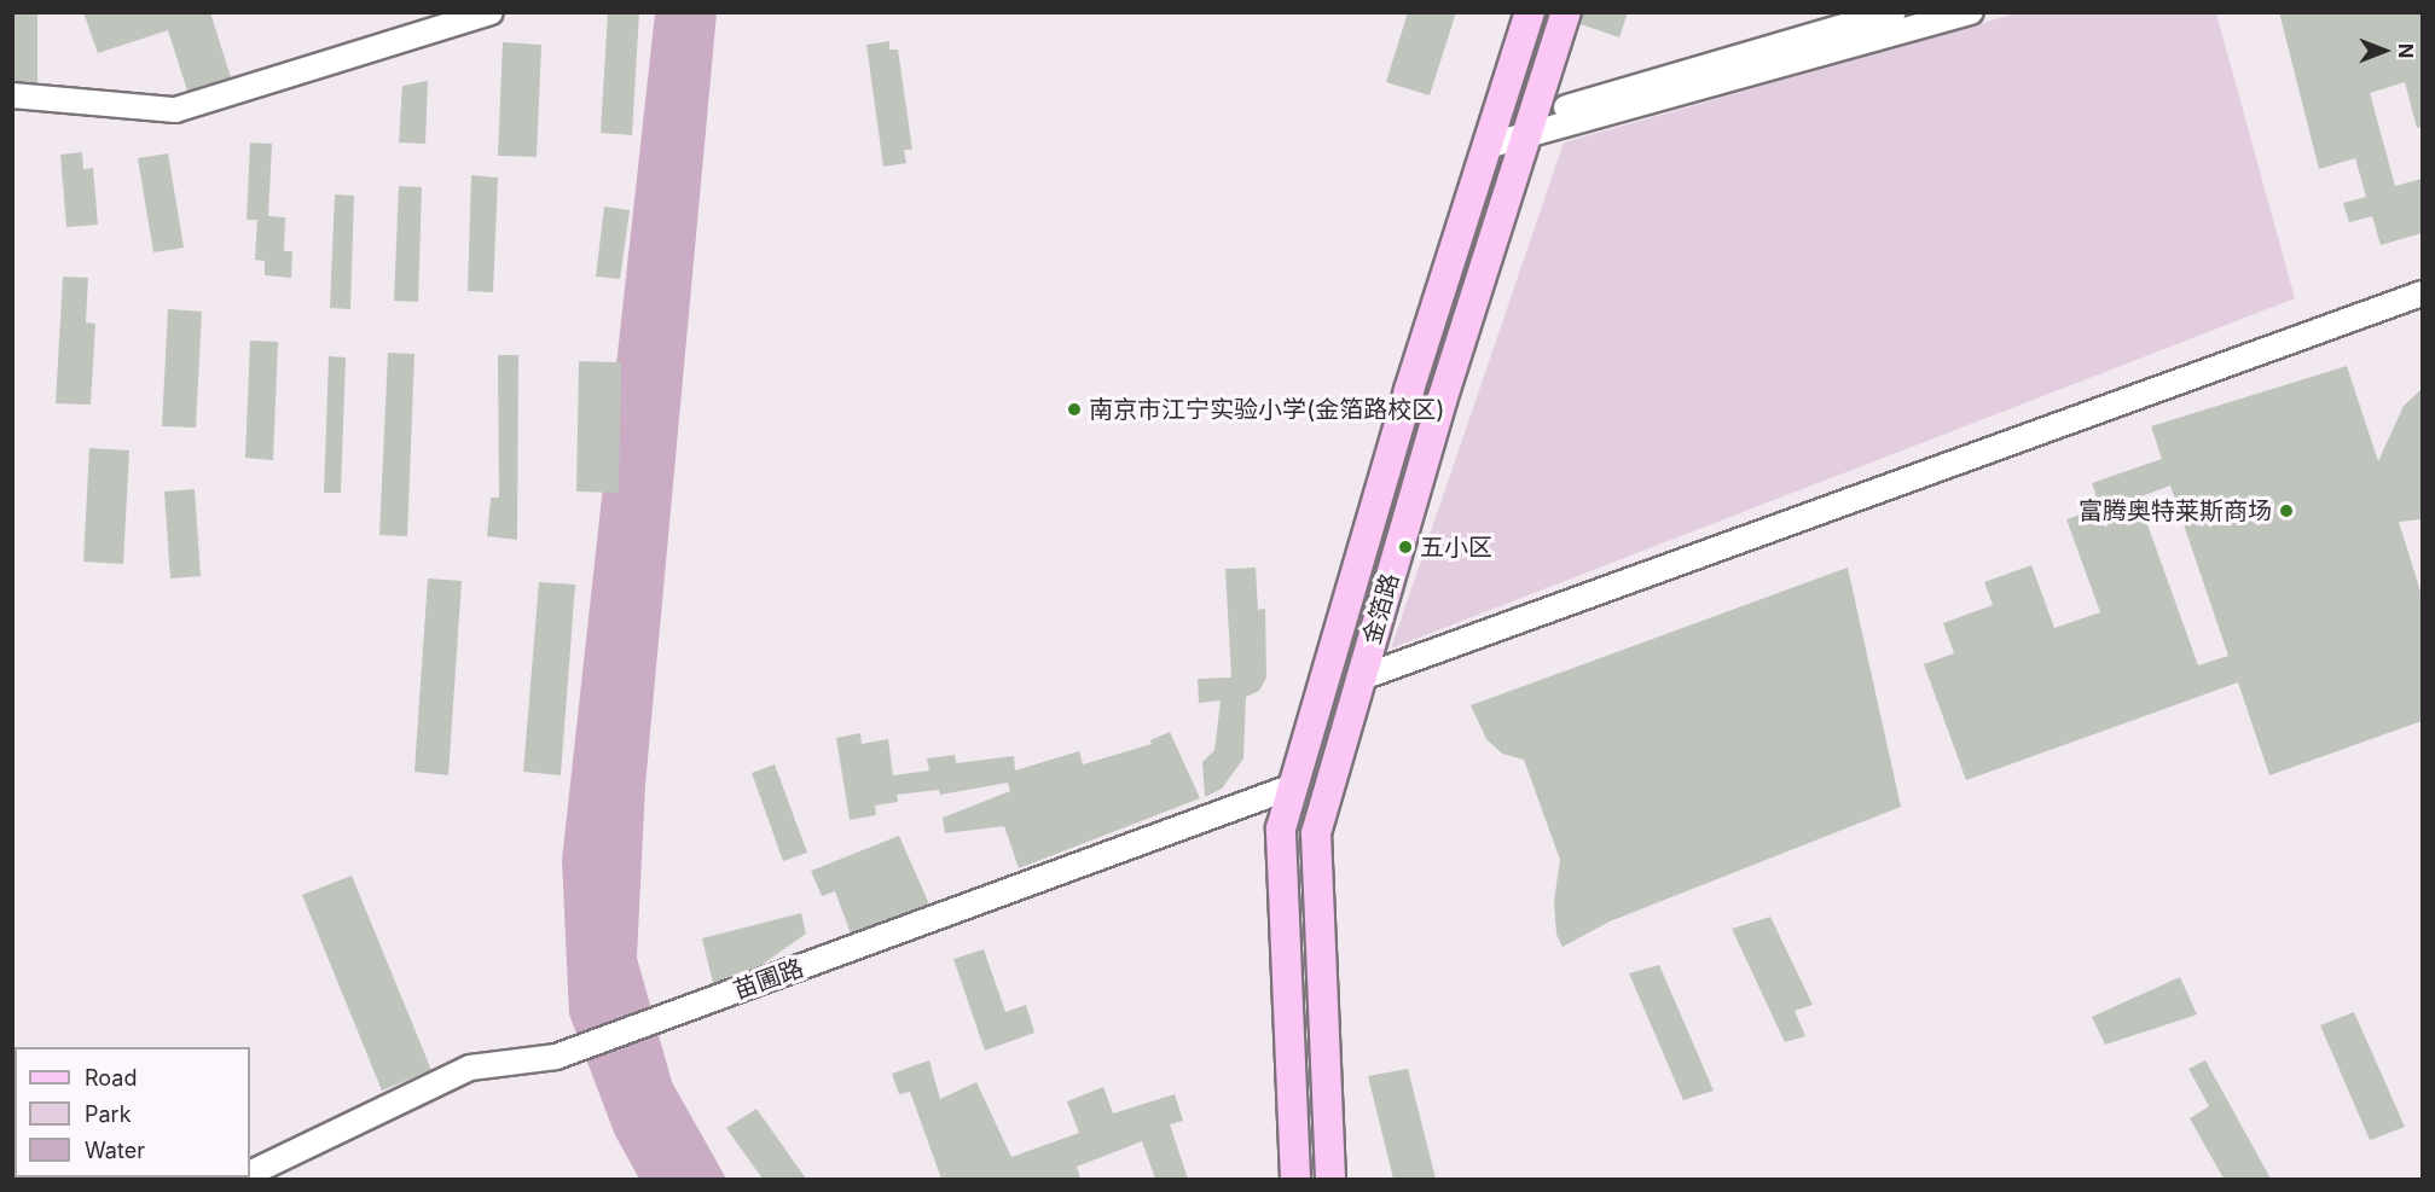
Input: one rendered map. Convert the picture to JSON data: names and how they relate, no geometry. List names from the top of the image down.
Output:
{
  "streets": {
    "main road": ["金箔路"],
    "street": ["苗圃路"]
  },
  "crossings": [
    ["金箔路", "苗圃路"]
  ],
  "places": ["南京市江宁实验小学(金箔路校区)", "富腾奥特莱斯商场", "五小区"],
  "legend": ["Road", "Park", "Water"],
  "north": "right"
}
